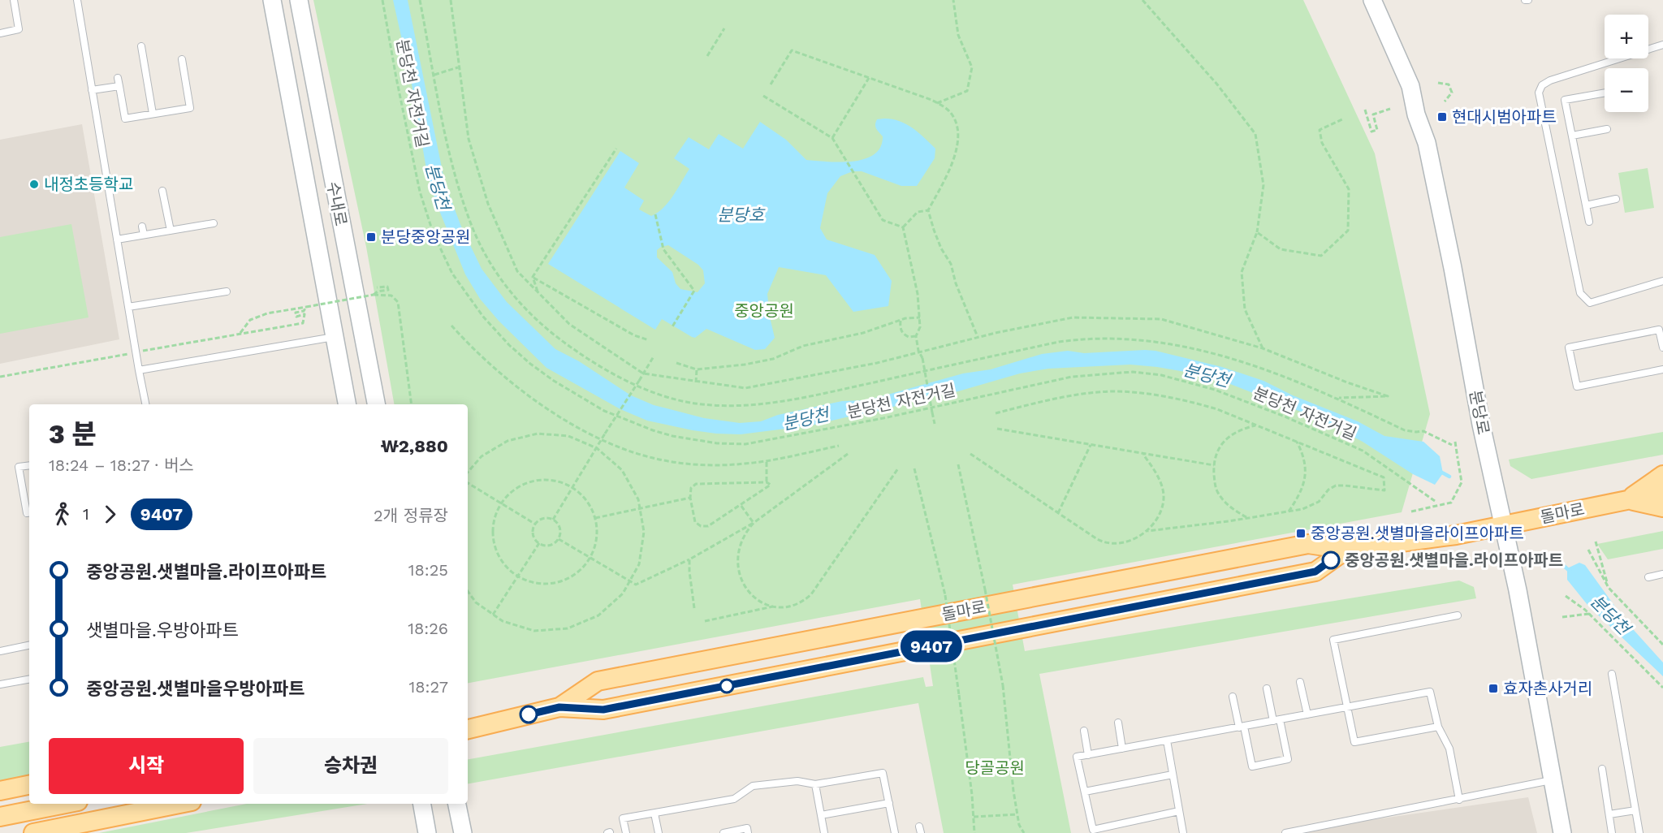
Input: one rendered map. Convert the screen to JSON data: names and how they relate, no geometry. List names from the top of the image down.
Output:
{
  "streets": {
    "main road": ["수내로", "분당로", "돌마로"],
    "path": ["분당천 자전거길"]
  },
  "crossings": [
    ["분당로", "돌마로"]
  ],
  "water": ["분당천", "분당호"],
  "parks": ["중앙공원", "당골공원"],
  "places": {
    "transit": [
      "현대시범아파트",
      "분당중앙공원",
      "중앙공원.샛별마을라이프아파트",
      "효자촌사거리"
    ],
    "other": ["내정초등학교", "중앙공원.샛별마을.라이프아파트"]
  },
  "lines": ["bus line 9407"],
  "page": {
    "on_map": "9407",
    "map_buttons": ["+", "−"],
    "heading": ["3 분", "18:24 – 18:27 · 버스", "₩2,880"],
    "legs": ["1", "9407", "2개 정류장"],
    "list": [
      {
        "name": "중앙공원.샛별마을.라이프아파트",
        "value": "18:25"
      },
      {
        "name": "샛별마을.우방아파트",
        "value": "18:26"
      },
      {
        "name": "중앙공원.샛별마을우방아파트",
        "value": "18:27"
      }
    ],
    "buttons": ["시작", "승차권"]
  }
}
